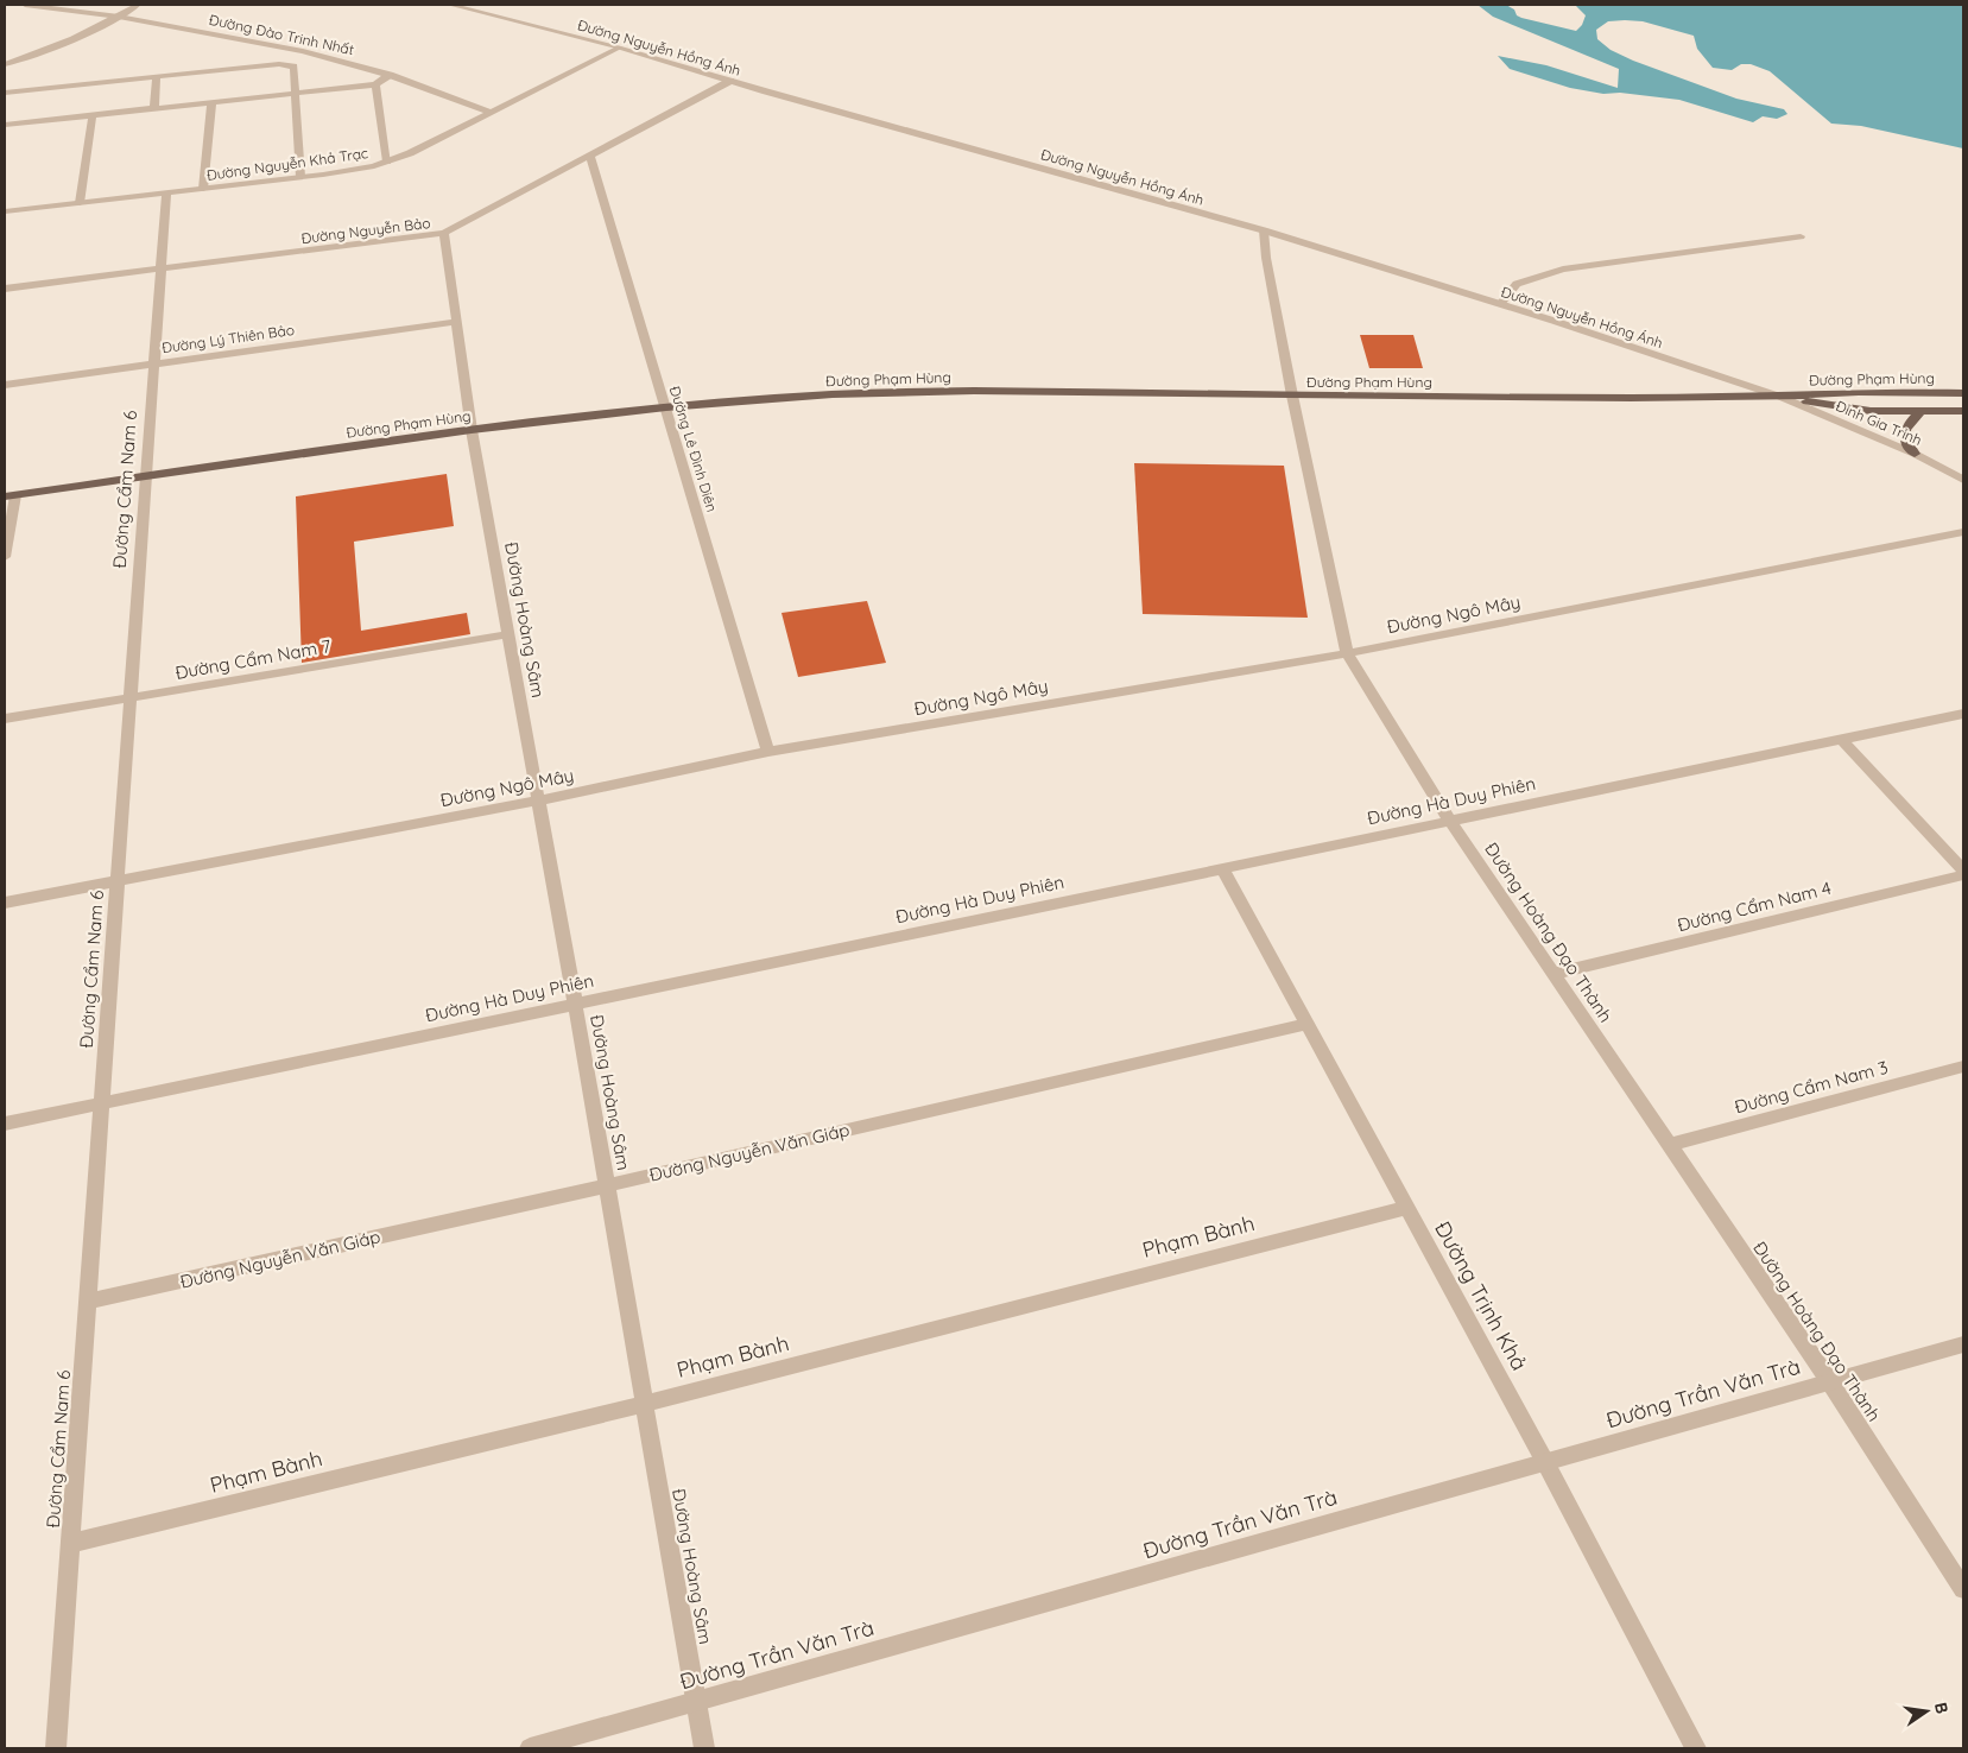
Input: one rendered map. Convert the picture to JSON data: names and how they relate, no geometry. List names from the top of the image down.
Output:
{
  "streets": {
    "main road": ["Đường Phạm Hùng"],
    "street": [
      "Đường Đào Trinh Nhất",
      "Đường Nguyễn Hồng Ánh",
      "Đường Nguyễn Khả Trạc",
      "Đường Nguyễn Bảo",
      "Đường Lý Thiên Bảo",
      "Đinh Gia Trinh",
      "Đường Lê Đình Diên",
      "Đường Cẩm Nam 6",
      "Đường Ngô Mây",
      "Đường Hoàng Sâm",
      "Đường Cẩm Nam 7",
      "Đường Hà Duy Phiên",
      "Đường Cẩm Nam 4",
      "Đường Hoàng Đạo Thành",
      "Đường Cẩm Nam 3",
      "Đường Nguyễn Văn Giáp",
      "Phạm Bành",
      "Đường Trịnh Khả",
      "Đường Trần Văn Trà"
    ]
  },
  "crossings": [
    ["Đường Đào Trinh Nhất", "Đường Nguyễn Khả Trạc"],
    ["Đường Nguyễn Hồng Ánh", "Đường Nguyễn Khả Trạc"],
    ["Đường Nguyễn Hồng Ánh", "Đường Nguyễn Bảo"],
    ["Đường Nguyễn Hồng Ánh", "Đường Phạm Hùng"],
    ["Đường Nguyễn Hồng Ánh", "Đinh Gia Trinh"],
    ["Đường Nguyễn Hồng Ánh", "Đường Hoàng Đạo Thành"],
    ["Đường Nguyễn Khả Trạc", "Đường Cẩm Nam 6"],
    ["Đường Nguyễn Bảo", "Đường Lê Đình Diên"],
    ["Đường Nguyễn Bảo", "Đường Cẩm Nam 6"],
    ["Đường Nguyễn Bảo", "Đường Hoàng Sâm"],
    ["Đường Lý Thiên Bảo", "Đường Cẩm Nam 6"],
    ["Đường Lý Thiên Bảo", "Đường Hoàng Sâm"],
    ["Đường Phạm Hùng", "Đinh Gia Trinh"],
    ["Đường Phạm Hùng", "Đường Lê Đình Diên"],
    ["Đường Phạm Hùng", "Đường Cẩm Nam 6"],
    ["Đường Phạm Hùng", "Đường Hoàng Sâm"],
    ["Đường Phạm Hùng", "Đường Hoàng Đạo Thành"],
    ["Đường Lê Đình Diên", "Đường Ngô Mây"],
    ["Đường Cẩm Nam 6", "Đường Ngô Mây"],
    ["Đường Cẩm Nam 6", "Đường Cẩm Nam 7"],
    ["Đường Cẩm Nam 6", "Đường Hà Duy Phiên"],
    ["Đường Cẩm Nam 6", "Đường Nguyễn Văn Giáp"],
    ["Đường Cẩm Nam 6", "Phạm Bành"],
    ["Đường Ngô Mây", "Đường Hoàng Sâm"],
    ["Đường Ngô Mây", "Đường Hoàng Đạo Thành"],
    ["Đường Hoàng Sâm", "Đường Cẩm Nam 7"],
    ["Đường Hoàng Sâm", "Đường Hà Duy Phiên"],
    ["Đường Hoàng Sâm", "Đường Nguyễn Văn Giáp"],
    ["Đường Hoàng Sâm", "Phạm Bành"],
    ["Đường Hoàng Sâm", "Đường Trần Văn Trà"],
    ["Đường Hà Duy Phiên", "Đường Hoàng Đạo Thành"],
    ["Đường Hà Duy Phiên", "Đường Trịnh Khả"],
    ["Đường Cẩm Nam 4", "Đường Hoàng Đạo Thành"],
    ["Đường Hoàng Đạo Thành", "Đường Cẩm Nam 3"],
    ["Đường Hoàng Đạo Thành", "Đường Trần Văn Trà"],
    ["Đường Nguyễn Văn Giáp", "Đường Trịnh Khả"],
    ["Phạm Bành", "Đường Trịnh Khả"],
    ["Đường Trịnh Khả", "Đường Trần Văn Trà"]
  ],
  "north": "right"
}
